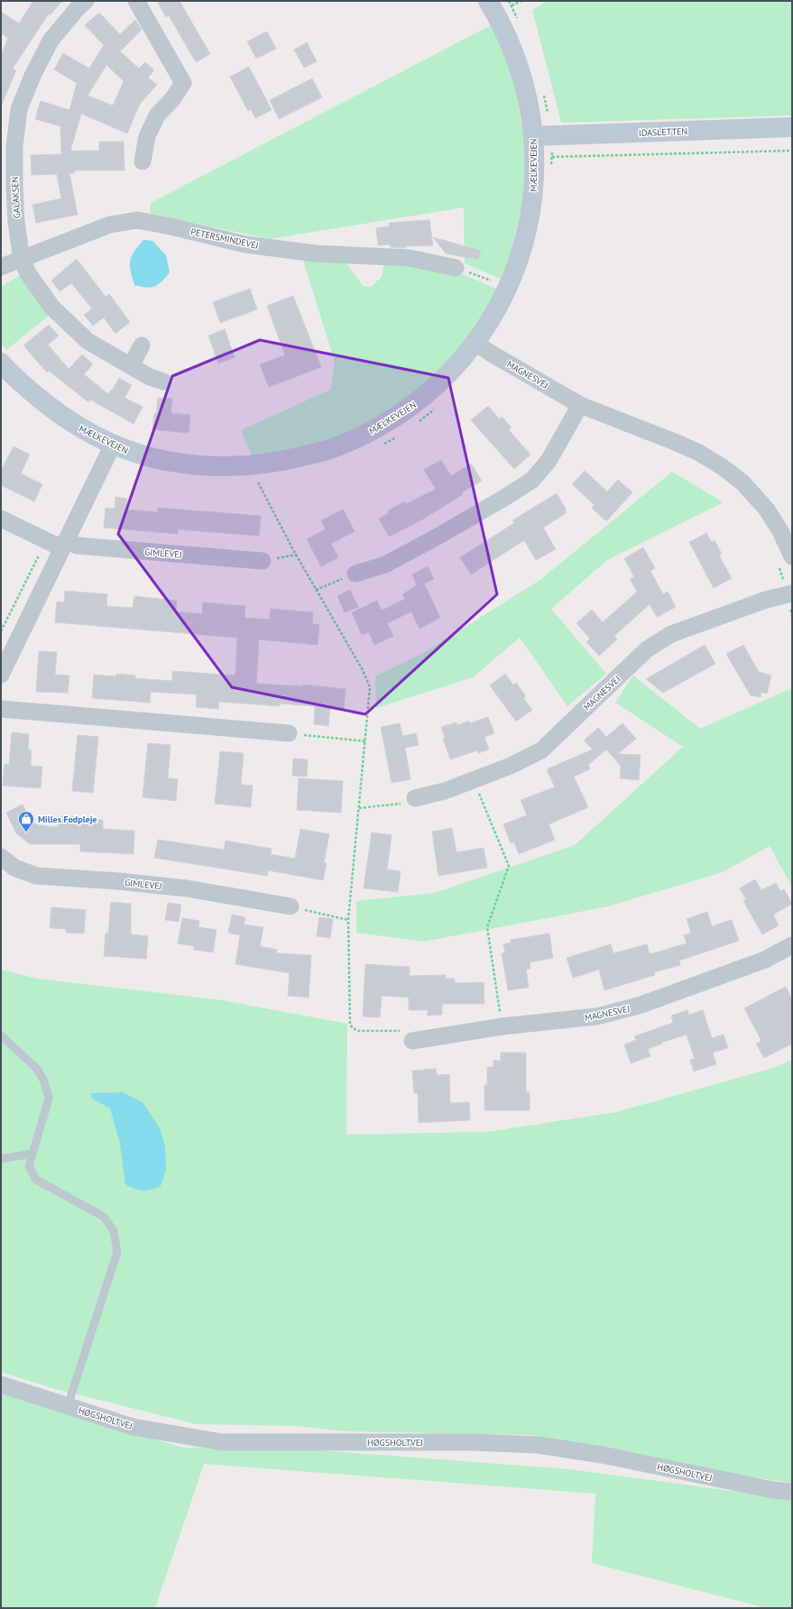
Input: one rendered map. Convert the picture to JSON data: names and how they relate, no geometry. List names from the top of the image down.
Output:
{
  "streets": {
    "street": [
      "IDASLETTEN",
      "MÆLKEVEJEN",
      "GALAKSEN",
      "PETERSMINDEVEJ",
      "MAGNESVEJ",
      "GIMLEVEJ",
      "HØGSHOLTVEJ"
    ]
  },
  "crossings": [
    ["IDASLETTEN", "MÆLKEVEJEN"],
    ["MÆLKEVEJEN", "MAGNESVEJ"],
    ["GALAKSEN", "PETERSMINDEVEJ"]
  ],
  "places": {
    "shop": ["Milles Fodpleje"]
  }
}
